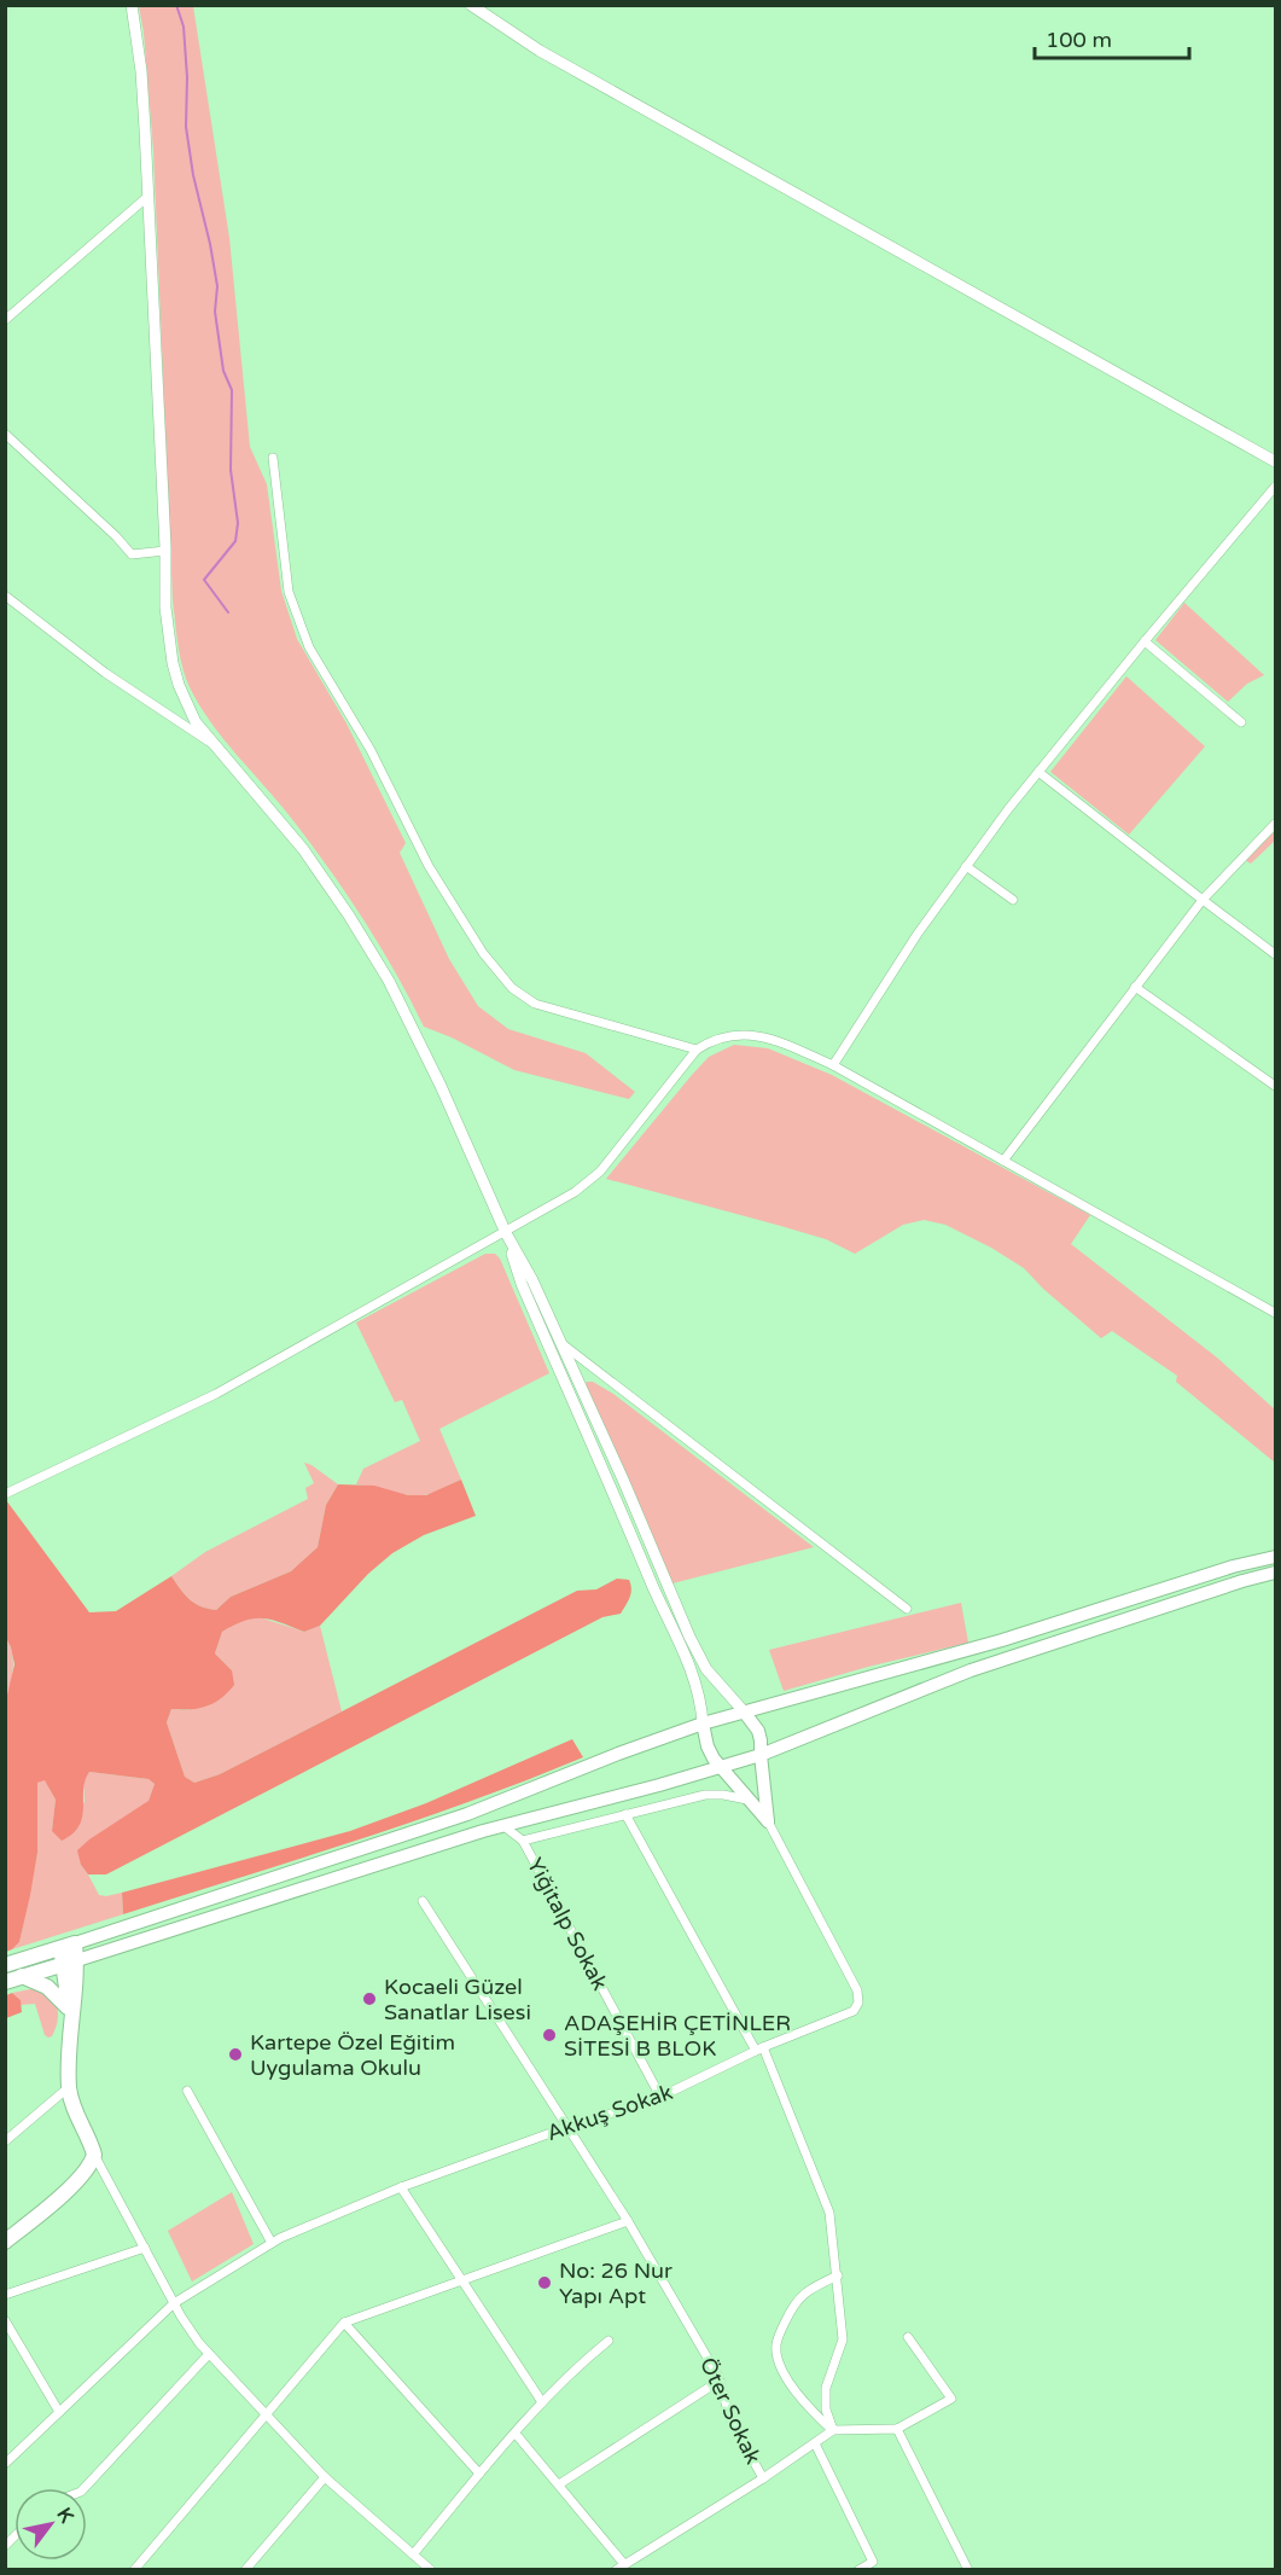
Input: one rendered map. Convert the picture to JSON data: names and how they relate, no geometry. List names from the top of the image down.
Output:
{
  "streets": {
    "street": ["Yiğitalp Sokak", "Akkuş Sokak", "Öter Sokak"]
  },
  "crossings": [
    ["Yiğitalp Sokak", "Akkuş Sokak"],
    ["Akkuş Sokak", "Öter Sokak"]
  ],
  "places": [
    "Kocaeli Güzel Sanatlar Lisesi",
    "ADAŞEHİR ÇETİNLER SİTESİ B BLOK",
    "Kartepe Özel Eğitim Uygulama Okulu",
    "No: 26 Nur Yapı Apt"
  ],
  "scale_bar": "100 m",
  "north": "top right"
}
